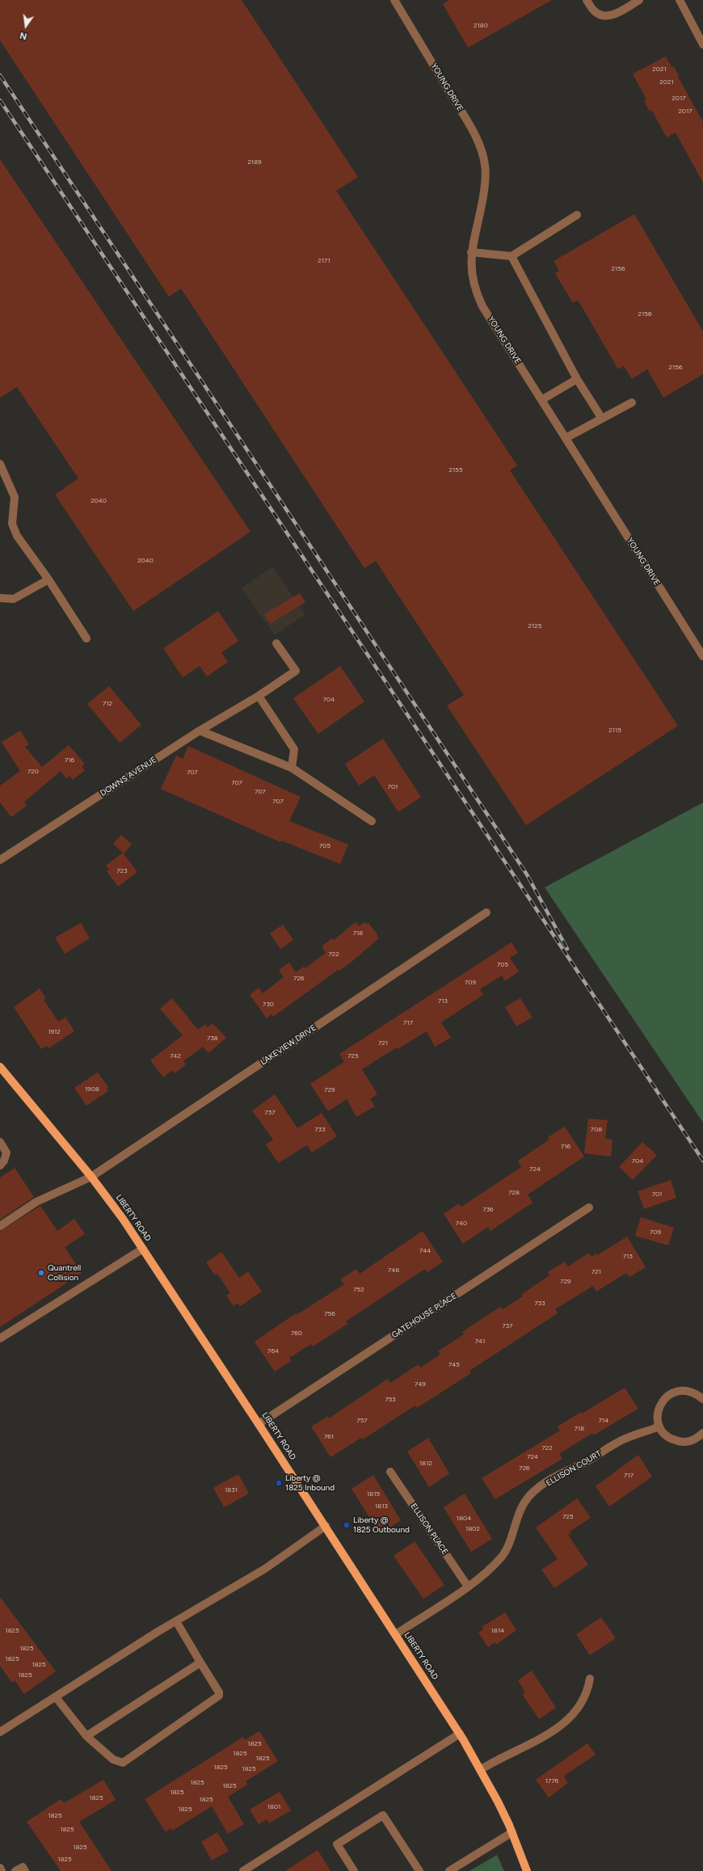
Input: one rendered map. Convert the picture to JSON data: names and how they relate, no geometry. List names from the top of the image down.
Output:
{
  "streets": {
    "main road": ["LIBERTY ROAD"],
    "street": [
      "YOUNG DRIVE",
      "DOWNS AVENUE",
      "LAKEVIEW DRIVE",
      "GATEHOUSE PLACE",
      "ELLISON COURT",
      "ELLISON PLACE"
    ]
  },
  "crossings": [
    ["LAKEVIEW DRIVE", "LIBERTY ROAD"],
    ["LIBERTY ROAD", "GATEHOUSE PLACE"],
    ["LIBERTY ROAD", "ELLISON COURT"],
    ["ELLISON COURT", "ELLISON PLACE"]
  ],
  "places": ["Quantrell Collision", "Liberty @ 1825 Inbound", "Liberty @ 1825 Outbound"],
  "house_numbers": [
    "2180",
    "2021",
    "2021",
    "2017",
    "2017",
    "2189",
    "2171",
    "2156",
    "2156",
    "2156",
    "2155",
    "2040",
    "2040",
    "2125",
    "704",
    "712",
    "2115",
    "716",
    "720",
    "707",
    "707",
    "701",
    "707",
    "707",
    "705",
    "723",
    "718",
    "722",
    "705",
    "726",
    "709",
    "713",
    "730",
    "717",
    "1912",
    "738",
    "721",
    "742",
    "725",
    "1908",
    "729",
    "737",
    "733",
    "708",
    "716",
    "704",
    "724",
    "728",
    "701",
    "736",
    "740",
    "709",
    "744",
    "713",
    "748",
    "721",
    "729",
    "752",
    "733",
    "756",
    "737",
    "760",
    "741",
    "764",
    "745",
    "749",
    "753",
    "757",
    "714",
    "718",
    "761",
    "722",
    "724",
    "1812",
    "726",
    "717",
    "1831",
    "1815",
    "1813",
    "725",
    "1804",
    "1802",
    "1825",
    "1814",
    "1825",
    "1825",
    "1825",
    "1825",
    "1825",
    "1825",
    "1825",
    "1825",
    "1825",
    "1776",
    "1825",
    "1825",
    "1825",
    "1825",
    "1825",
    "1801",
    "1825",
    "1825",
    "1825",
    "1825",
    "1825"
  ],
  "north": "bottom"
}
